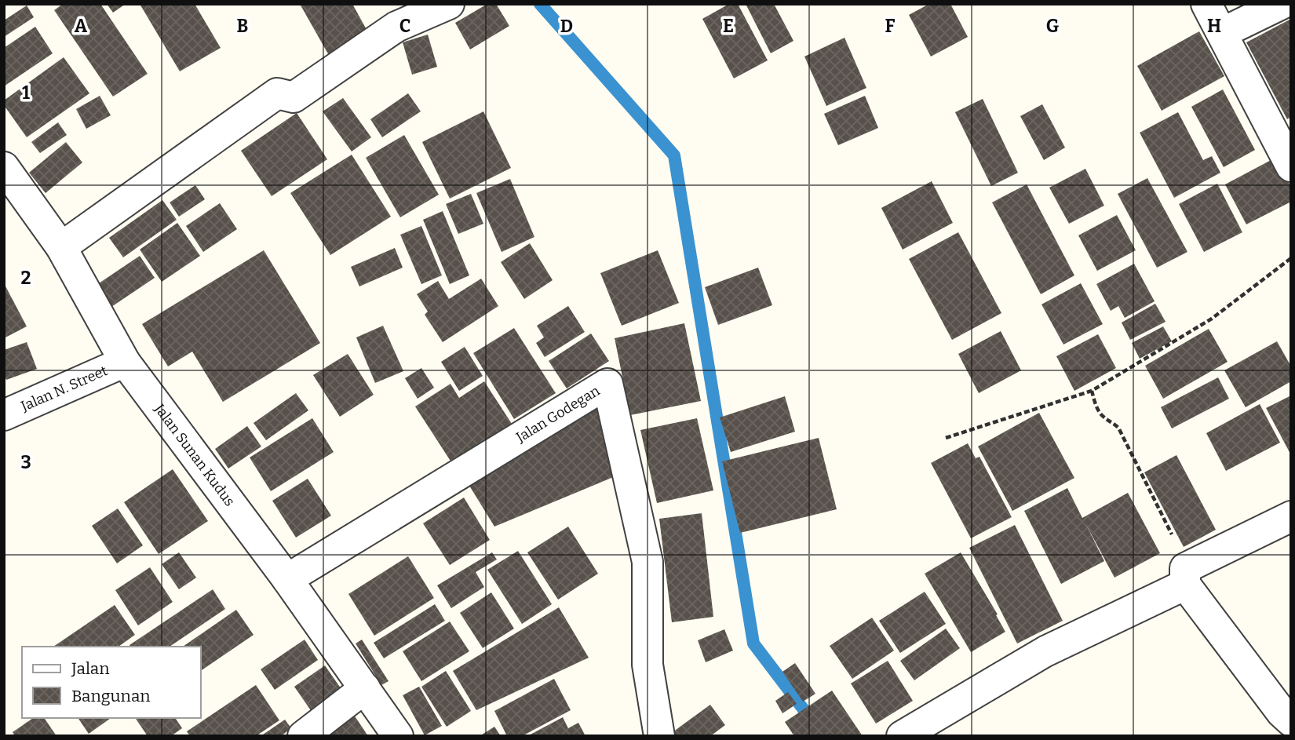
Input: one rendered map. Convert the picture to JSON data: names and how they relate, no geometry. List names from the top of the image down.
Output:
{
  "streets": {
    "street": ["Jalan N. Street", "Jalan Godegan", "Jalan Sunan Kudus"]
  },
  "crossings": [
    ["Jalan N. Street", "Jalan Sunan Kudus"],
    ["Jalan Godegan", "Jalan Sunan Kudus"]
  ],
  "legend": ["Jalan", "Bangunan"],
  "grid": {
    "columns": [
      "A",
      "B",
      "C",
      "D",
      "E",
      "F",
      "G",
      "H"
    ],
    "rows": ["1", "2", "3"]
  }
}
